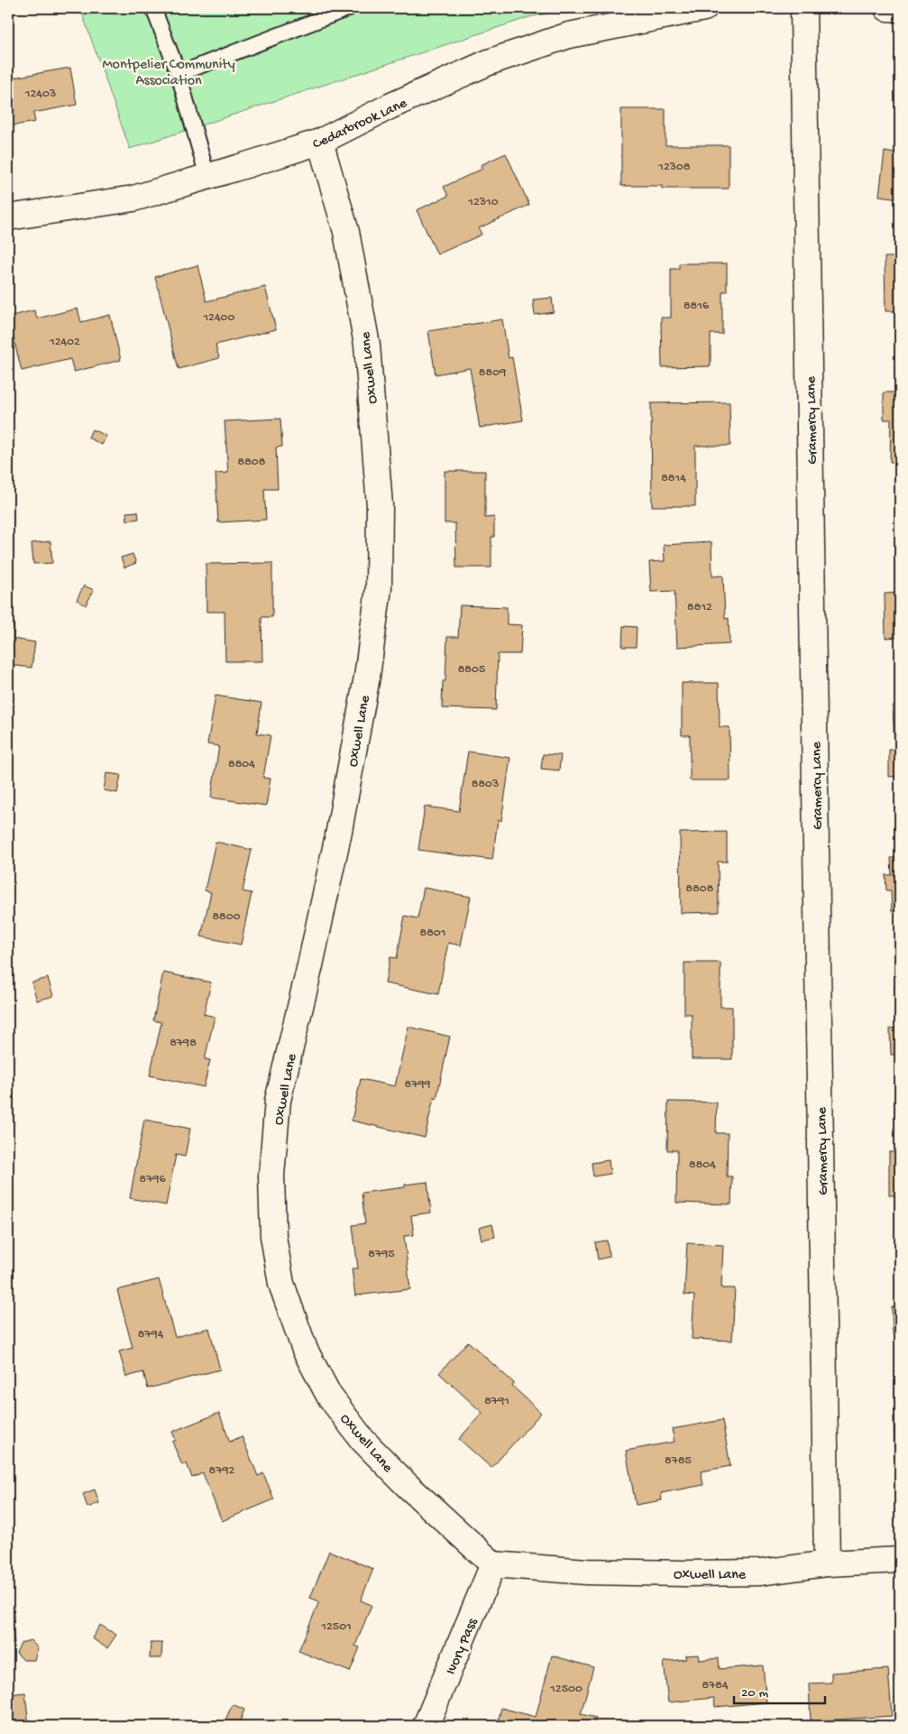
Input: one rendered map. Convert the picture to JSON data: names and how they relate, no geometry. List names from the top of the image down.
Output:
{
  "streets": {
    "street": [
      "Cedarbrook Lane",
      "Oxwell Lane",
      "Gramercy Lane",
      "Ivory Pass"
    ]
  },
  "crossings": [
    ["Cedarbrook Lane", "Oxwell Lane"],
    ["Oxwell Lane", "Gramercy Lane"],
    ["Oxwell Lane", "Ivory Pass"]
  ],
  "parks": ["Montpelier Community Association"],
  "house_numbers": [
    "12403",
    "12308",
    "12310",
    "8816",
    "12400",
    "12402",
    "8809",
    "8808",
    "8814",
    "8812",
    "8805",
    "8804",
    "8803",
    "8808",
    "8800",
    "8801",
    "8798",
    "8799",
    "8804",
    "8796",
    "8795",
    "8794",
    "8791",
    "8785",
    "8792",
    "12501",
    "8784",
    "12500"
  ],
  "scale_bar": "20 m"
}
